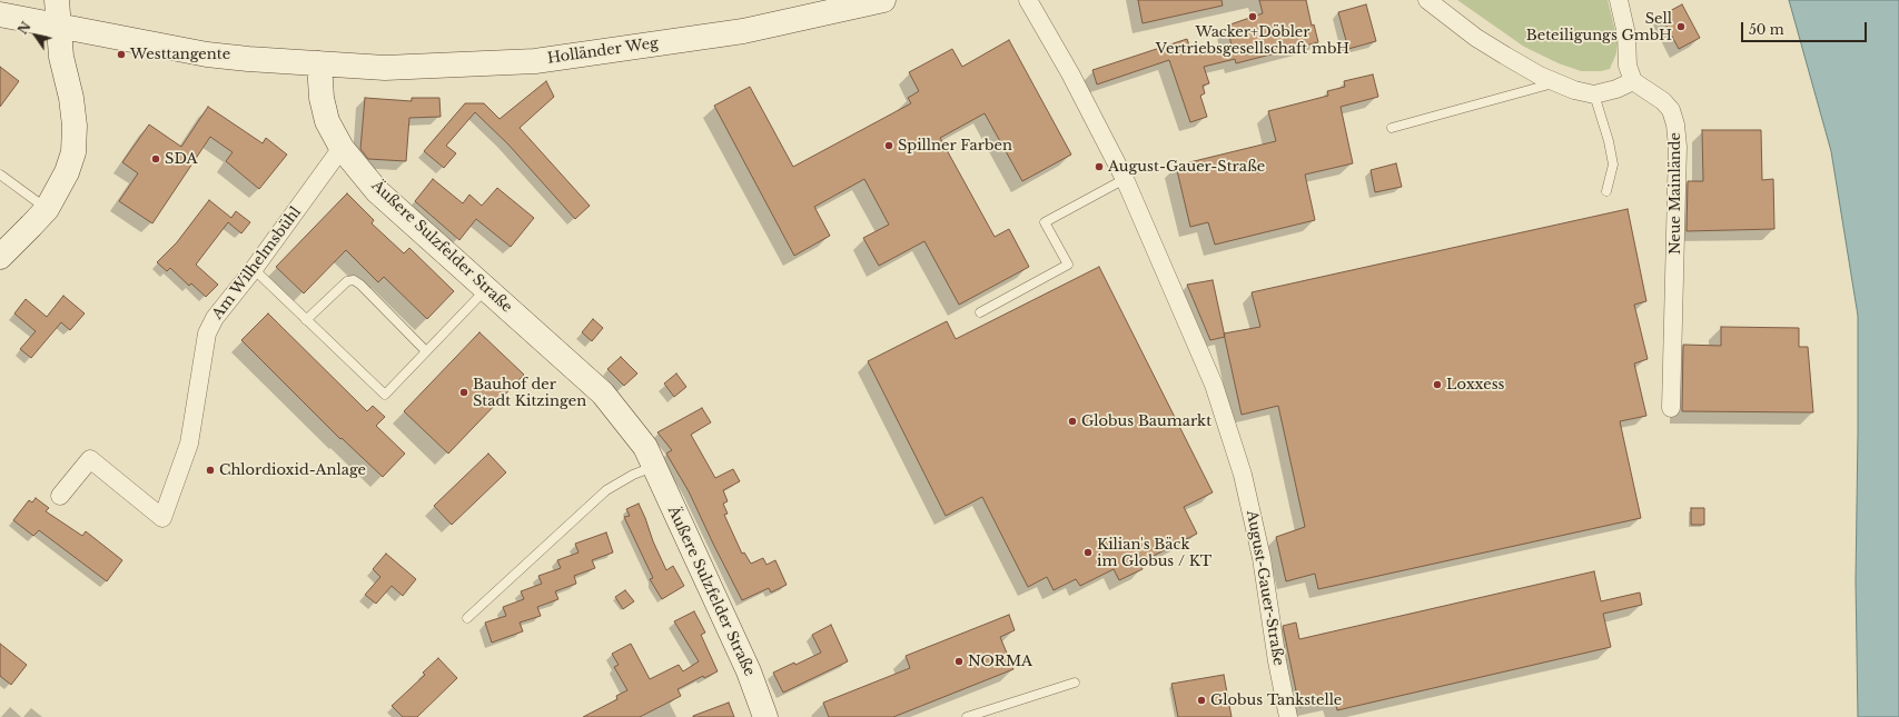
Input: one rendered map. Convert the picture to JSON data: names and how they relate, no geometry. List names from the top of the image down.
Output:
{
  "streets": {
    "main road": ["Holländer Weg", "Äußere Sulzfelder Straße"],
    "street": ["Neue Mainlände", "Am Wilhelmsbühl", "August-Gauer-Straße"]
  },
  "crossings": [
    ["Holländer Weg", "Äußere Sulzfelder Straße"],
    ["Äußere Sulzfelder Straße", "Am Wilhelmsbühl"]
  ],
  "places": [
    "Wacker+Döbler Vertriebsgesellschaft mbH",
    "Sell Beteiligungs GmbH",
    "Westtangente",
    "Spillner Farben",
    "SDA",
    "August-Gauer-Straße",
    "Loxxess",
    "Bauhof der Stadt Kitzingen",
    "Globus Baumarkt",
    "Chlordioxid-Anlage",
    "Kilian's Bäck im Globus / KT",
    "NORMA",
    "Globus Tankstelle"
  ],
  "scale_bar": "50 m",
  "north": "top left"
}
